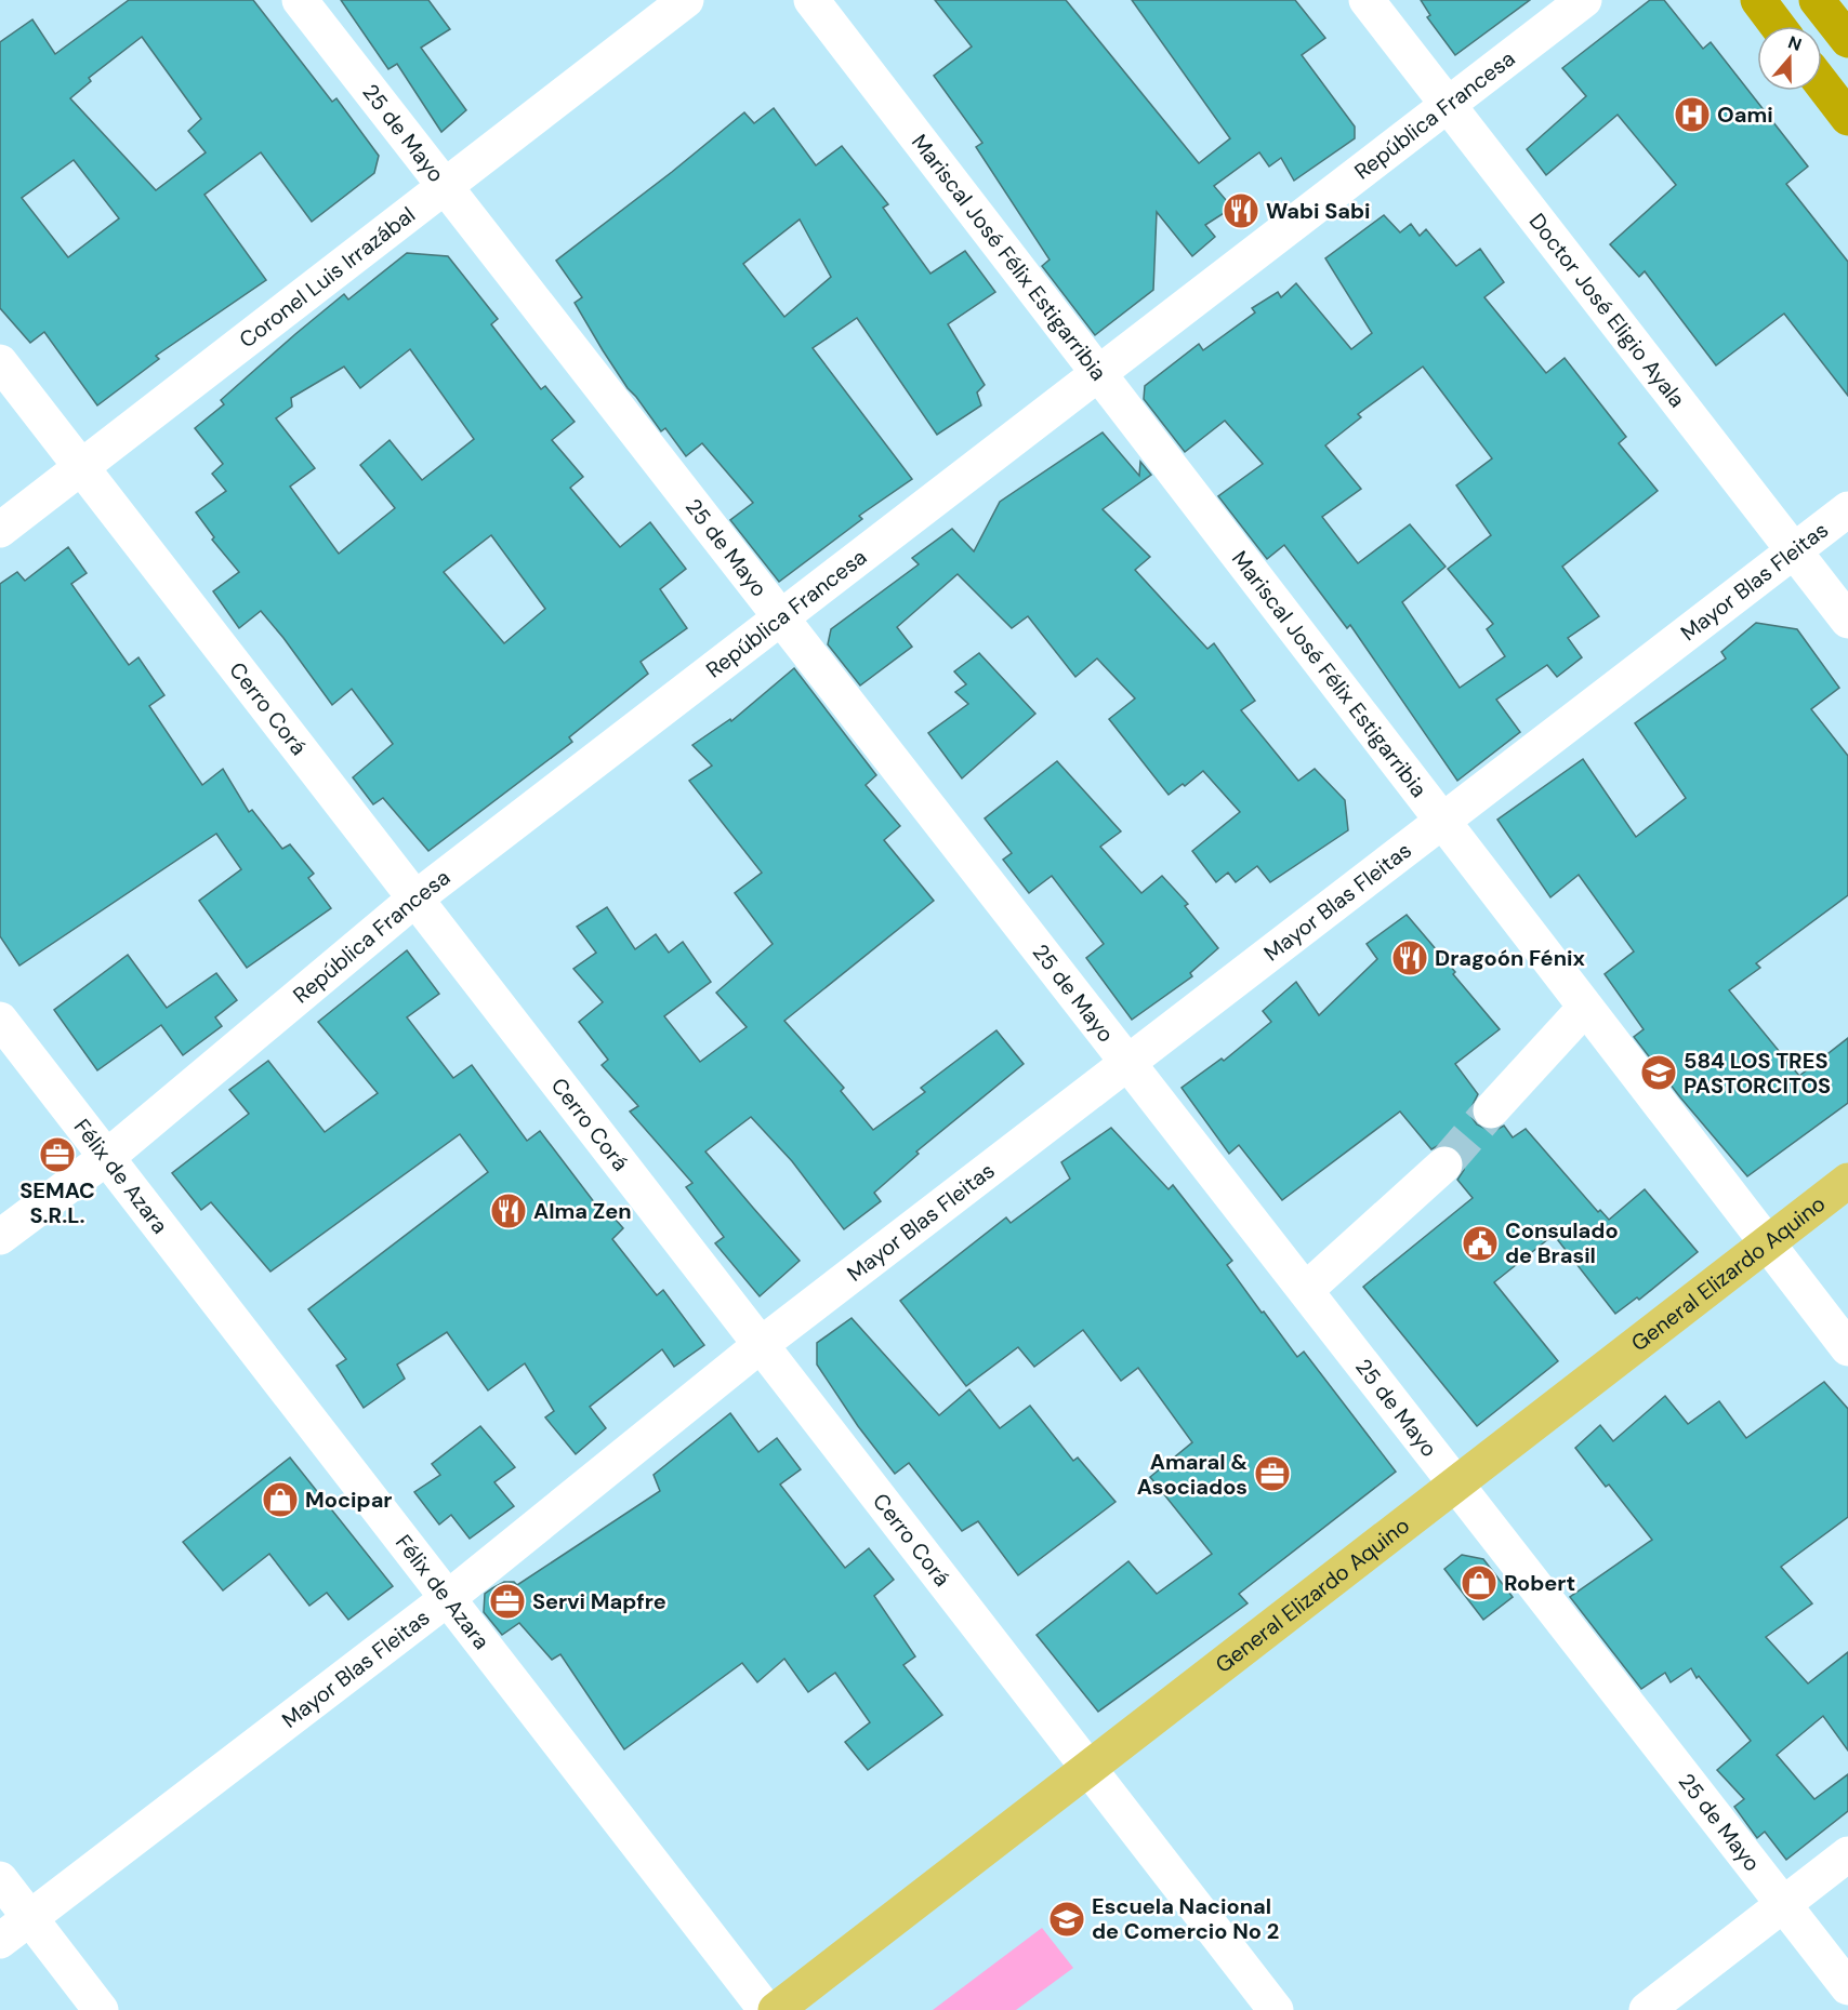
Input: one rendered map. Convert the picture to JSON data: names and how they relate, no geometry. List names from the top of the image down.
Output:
{
  "streets": {
    "main road": ["General Elizardo Aquino"],
    "street": [
      "República Francesa",
      "25 de Mayo",
      "Mariscal José Félix Estigarribia",
      "Coronel Luis Irrazábal",
      "Doctor José Eligio Ayala",
      "Mayor Blas Fleitas",
      "Cerro Corá",
      "Félix de Azara"
    ]
  },
  "crossings": [
    ["República Francesa", "25 de Mayo"],
    ["República Francesa", "Mariscal José Félix Estigarribia"],
    ["República Francesa", "Doctor José Eligio Ayala"],
    ["República Francesa", "Cerro Corá"],
    ["República Francesa", "Félix de Azara"],
    ["25 de Mayo", "Coronel Luis Irrazábal"],
    ["25 de Mayo", "Mayor Blas Fleitas"],
    ["25 de Mayo", "General Elizardo Aquino"],
    ["Mariscal José Félix Estigarribia", "Mayor Blas Fleitas"],
    ["Mariscal José Félix Estigarribia", "General Elizardo Aquino"],
    ["Coronel Luis Irrazábal", "Cerro Corá"],
    ["Doctor José Eligio Ayala", "Mayor Blas Fleitas"],
    ["Mayor Blas Fleitas", "Cerro Corá"],
    ["Mayor Blas Fleitas", "Félix de Azara"],
    ["Cerro Corá", "General Elizardo Aquino"]
  ],
  "places": {
    "hospital": ["Oami"],
    "restaurant": ["Wabi Sabi", "Dragoón Fénix", "Alma Zen"],
    "school or university": ["584 LOS TRES PASTORCITOS", "Escuela Nacional de Comercio No 2"],
    "office": ["SEMAC S.R.L.", "Amaral & Asociados", "Servi Mapfre"],
    "public building": ["Consulado de Brasil"],
    "shop": ["Mocipar", "Robert"]
  },
  "north": "top"
}
